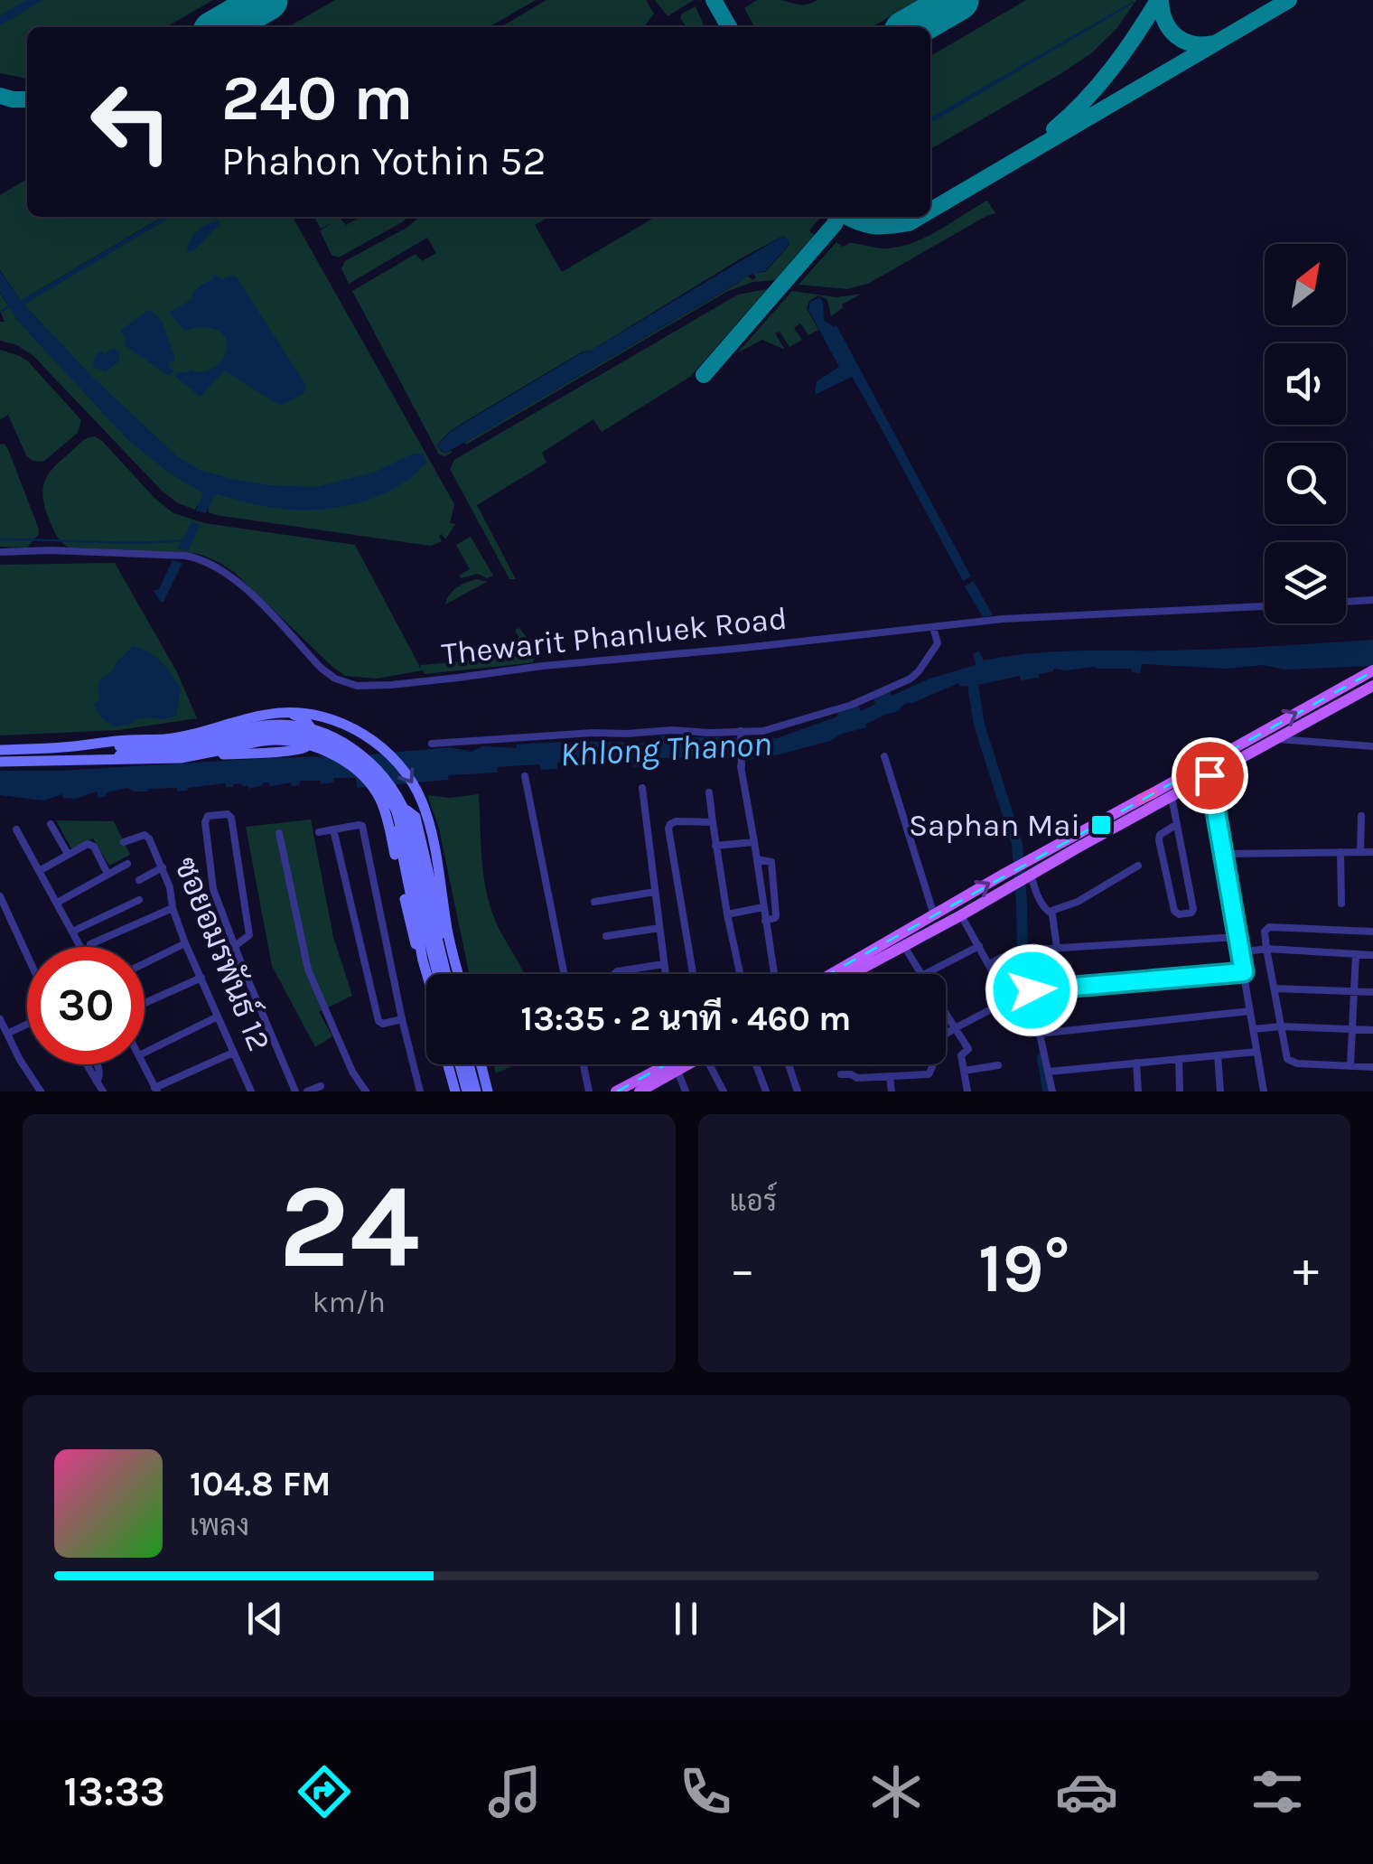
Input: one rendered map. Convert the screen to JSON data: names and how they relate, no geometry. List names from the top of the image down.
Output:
{
  "streets": {
    "street": ["Thewarit Phanluek Road", "ซอยอมรพันธ์ 12"]
  },
  "water": ["Khlong Thanon"],
  "places": {
    "transit": ["Saphan Mai"]
  },
  "north": "top right",
  "page": {
    "turn": ["240 m", "Phahon Yothin 52"],
    "limit": "30",
    "trip": "13:35 · 2 นาที · 460 m",
    "tile": [
      ["24", "km/h"],
      "แอร์"
    ],
    "heat": ["−", "19°", "+"],
    "song": ["104.8 FM", "เพลง"],
    "tabs": "13:33"
  }
}
